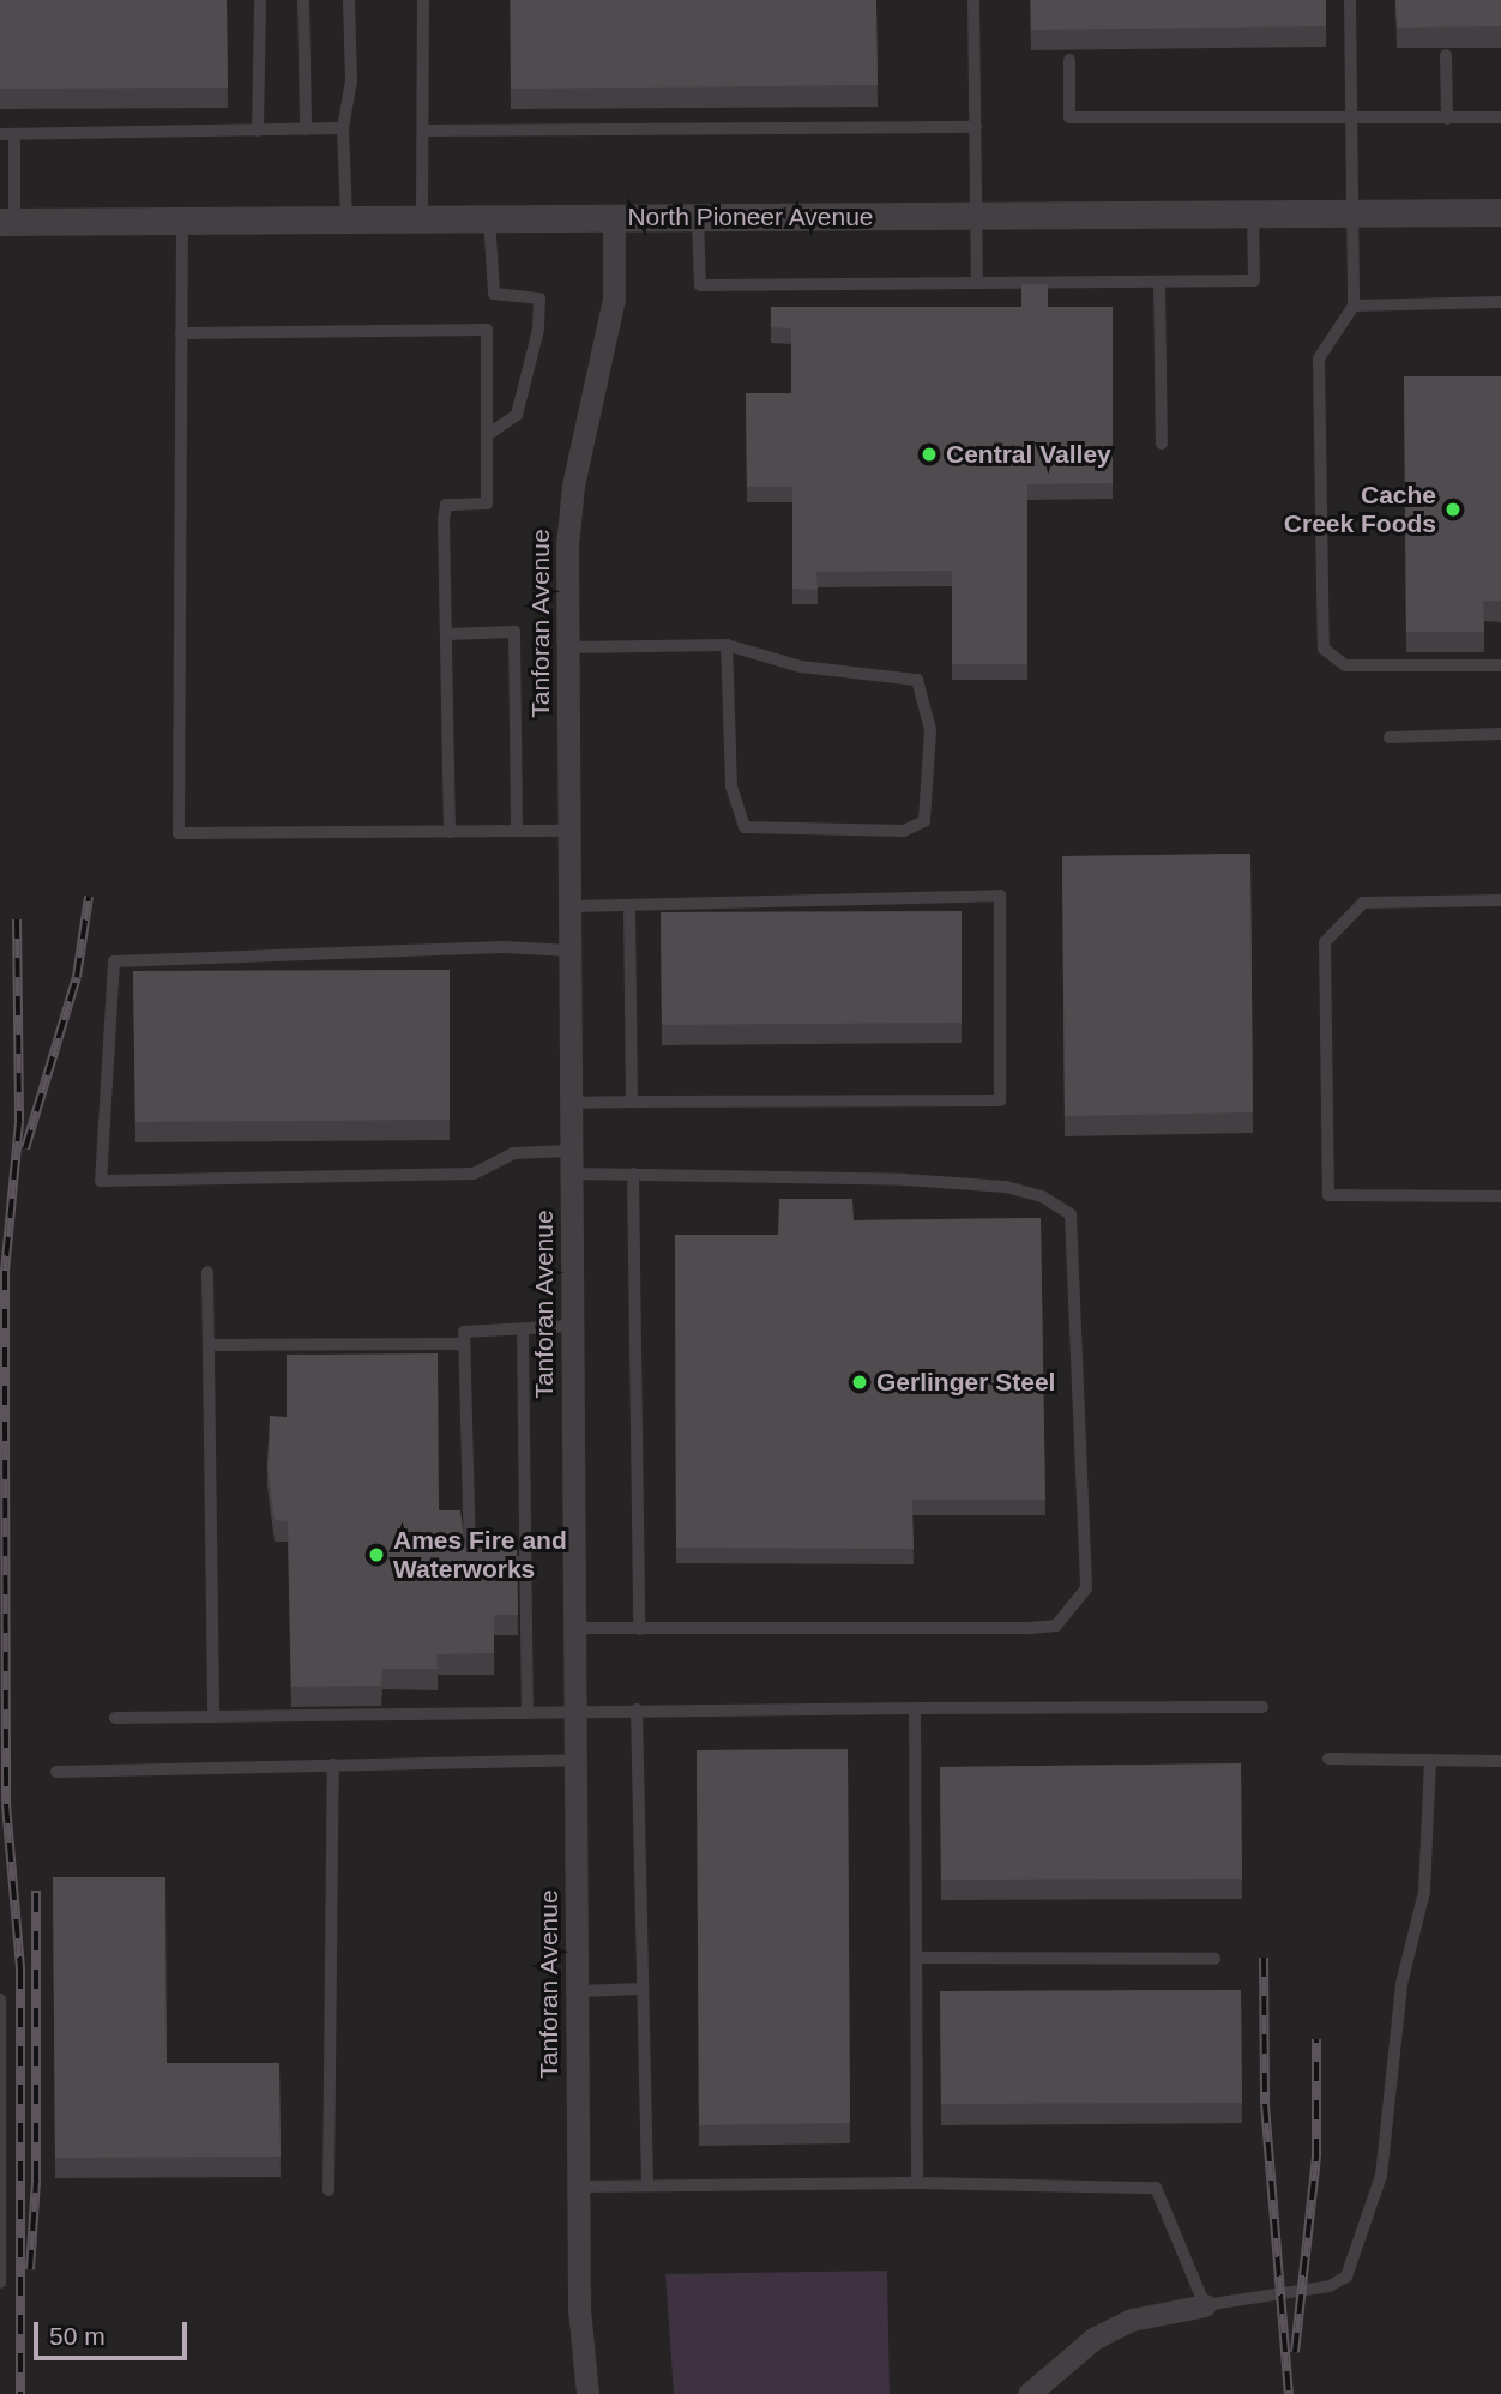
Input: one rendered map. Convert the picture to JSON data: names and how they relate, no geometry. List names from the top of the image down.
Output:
{
  "streets": {
    "street": ["North Pioneer Avenue", "Tanforan Avenue"]
  },
  "crossings": [
    ["North Pioneer Avenue", "Tanforan Avenue"]
  ],
  "places": [
    "Central Valley",
    "Cache Creek Foods",
    "Gerlinger Steel",
    "Ames Fire and Waterworks"
  ],
  "scale_bar": "50 m"
}
